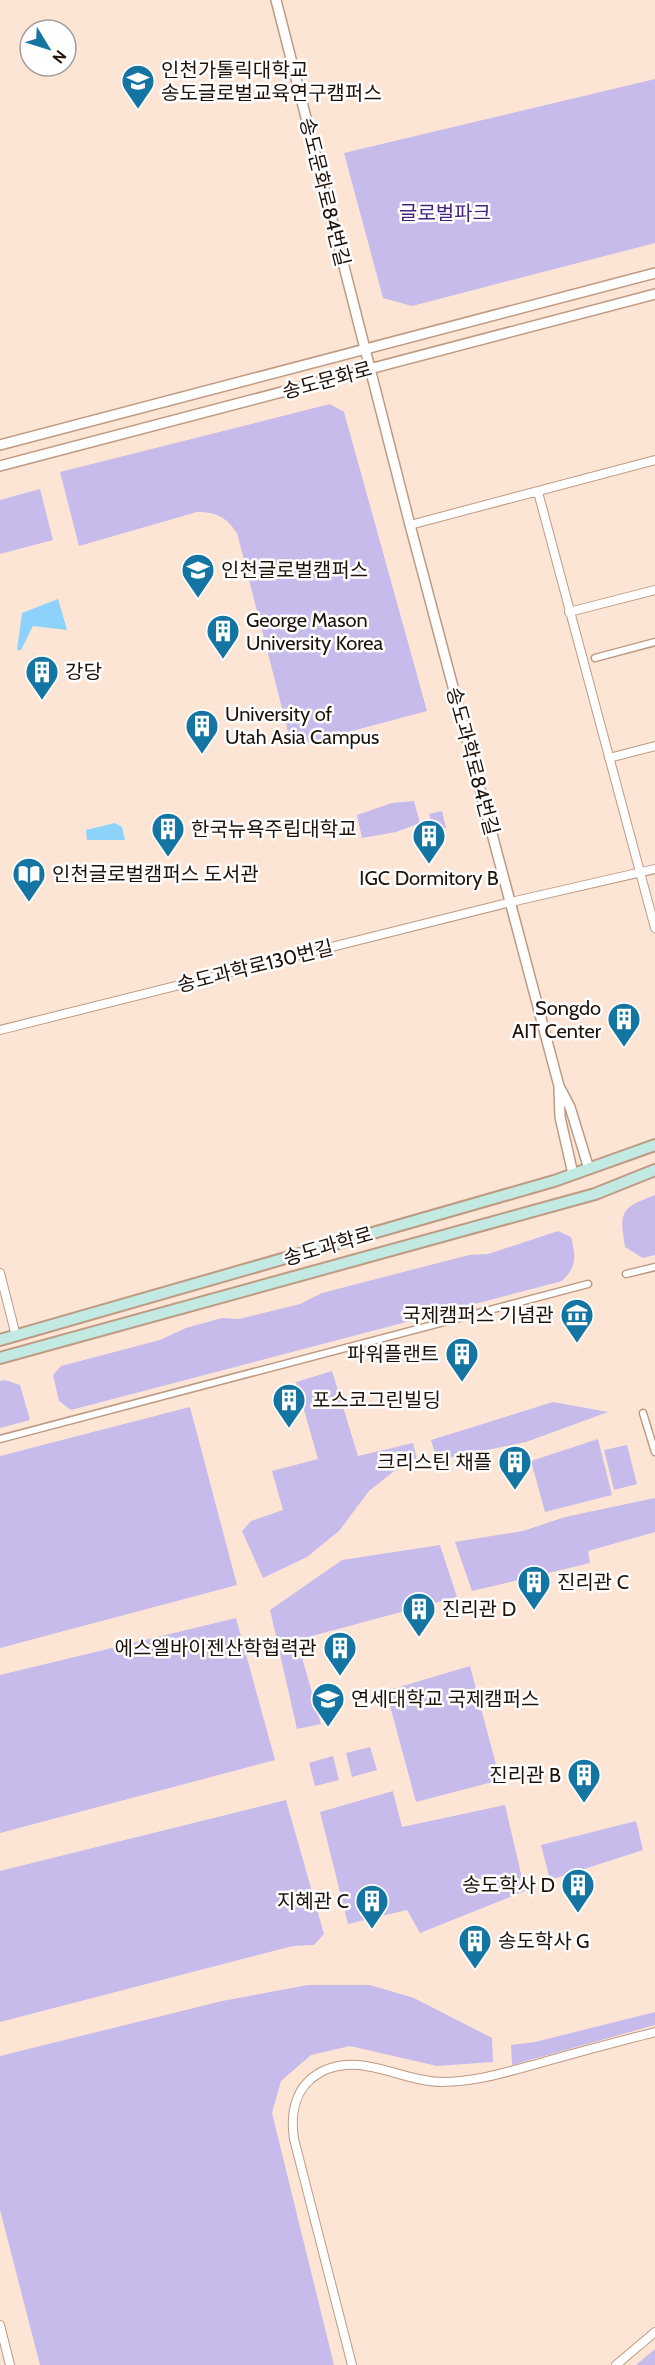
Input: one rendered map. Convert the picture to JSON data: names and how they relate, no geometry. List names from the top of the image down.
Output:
{
  "streets": {
    "main road": ["송도과학로"],
    "street": [
      "송도문화로84번길",
      "송도문화로",
      "송도과학로84번길",
      "송도과학로130번길"
    ]
  },
  "crossings": [
    ["송도문화로84번길", "송도문화로"],
    ["송도문화로84번길", "송도과학로84번길"],
    ["송도문화로", "송도과학로84번길"],
    ["송도과학로84번길", "송도과학로130번길"],
    ["송도과학로84번길", "송도과학로"]
  ],
  "parks": ["글로벌파크"],
  "places": {
    "school or university": ["인천가톨릭대학교 송도글로벌교육연구캠퍼스", "인천글로벌캠퍼스", "연세대학교 국제캠퍼스"],
    "building": [
      "George Mason University Korea",
      "강당",
      "University of Utah Asia Campus",
      "한국뉴욕주립대학교",
      "IGC Dormitory B",
      "Songdo AIT Center",
      "파워플랜트",
      "포스코그린빌딩",
      "크리스틴 채플",
      "진리관 C",
      "진리관 D",
      "에스엘바이젠산학협력관",
      "진리관 B",
      "송도학사 D",
      "지혜관 C",
      "송도학사 G"
    ],
    "library": ["인천글로벌캠퍼스 도서관"],
    "museum": ["국제캠퍼스 기념관"]
  },
  "north": "bottom right"
}
